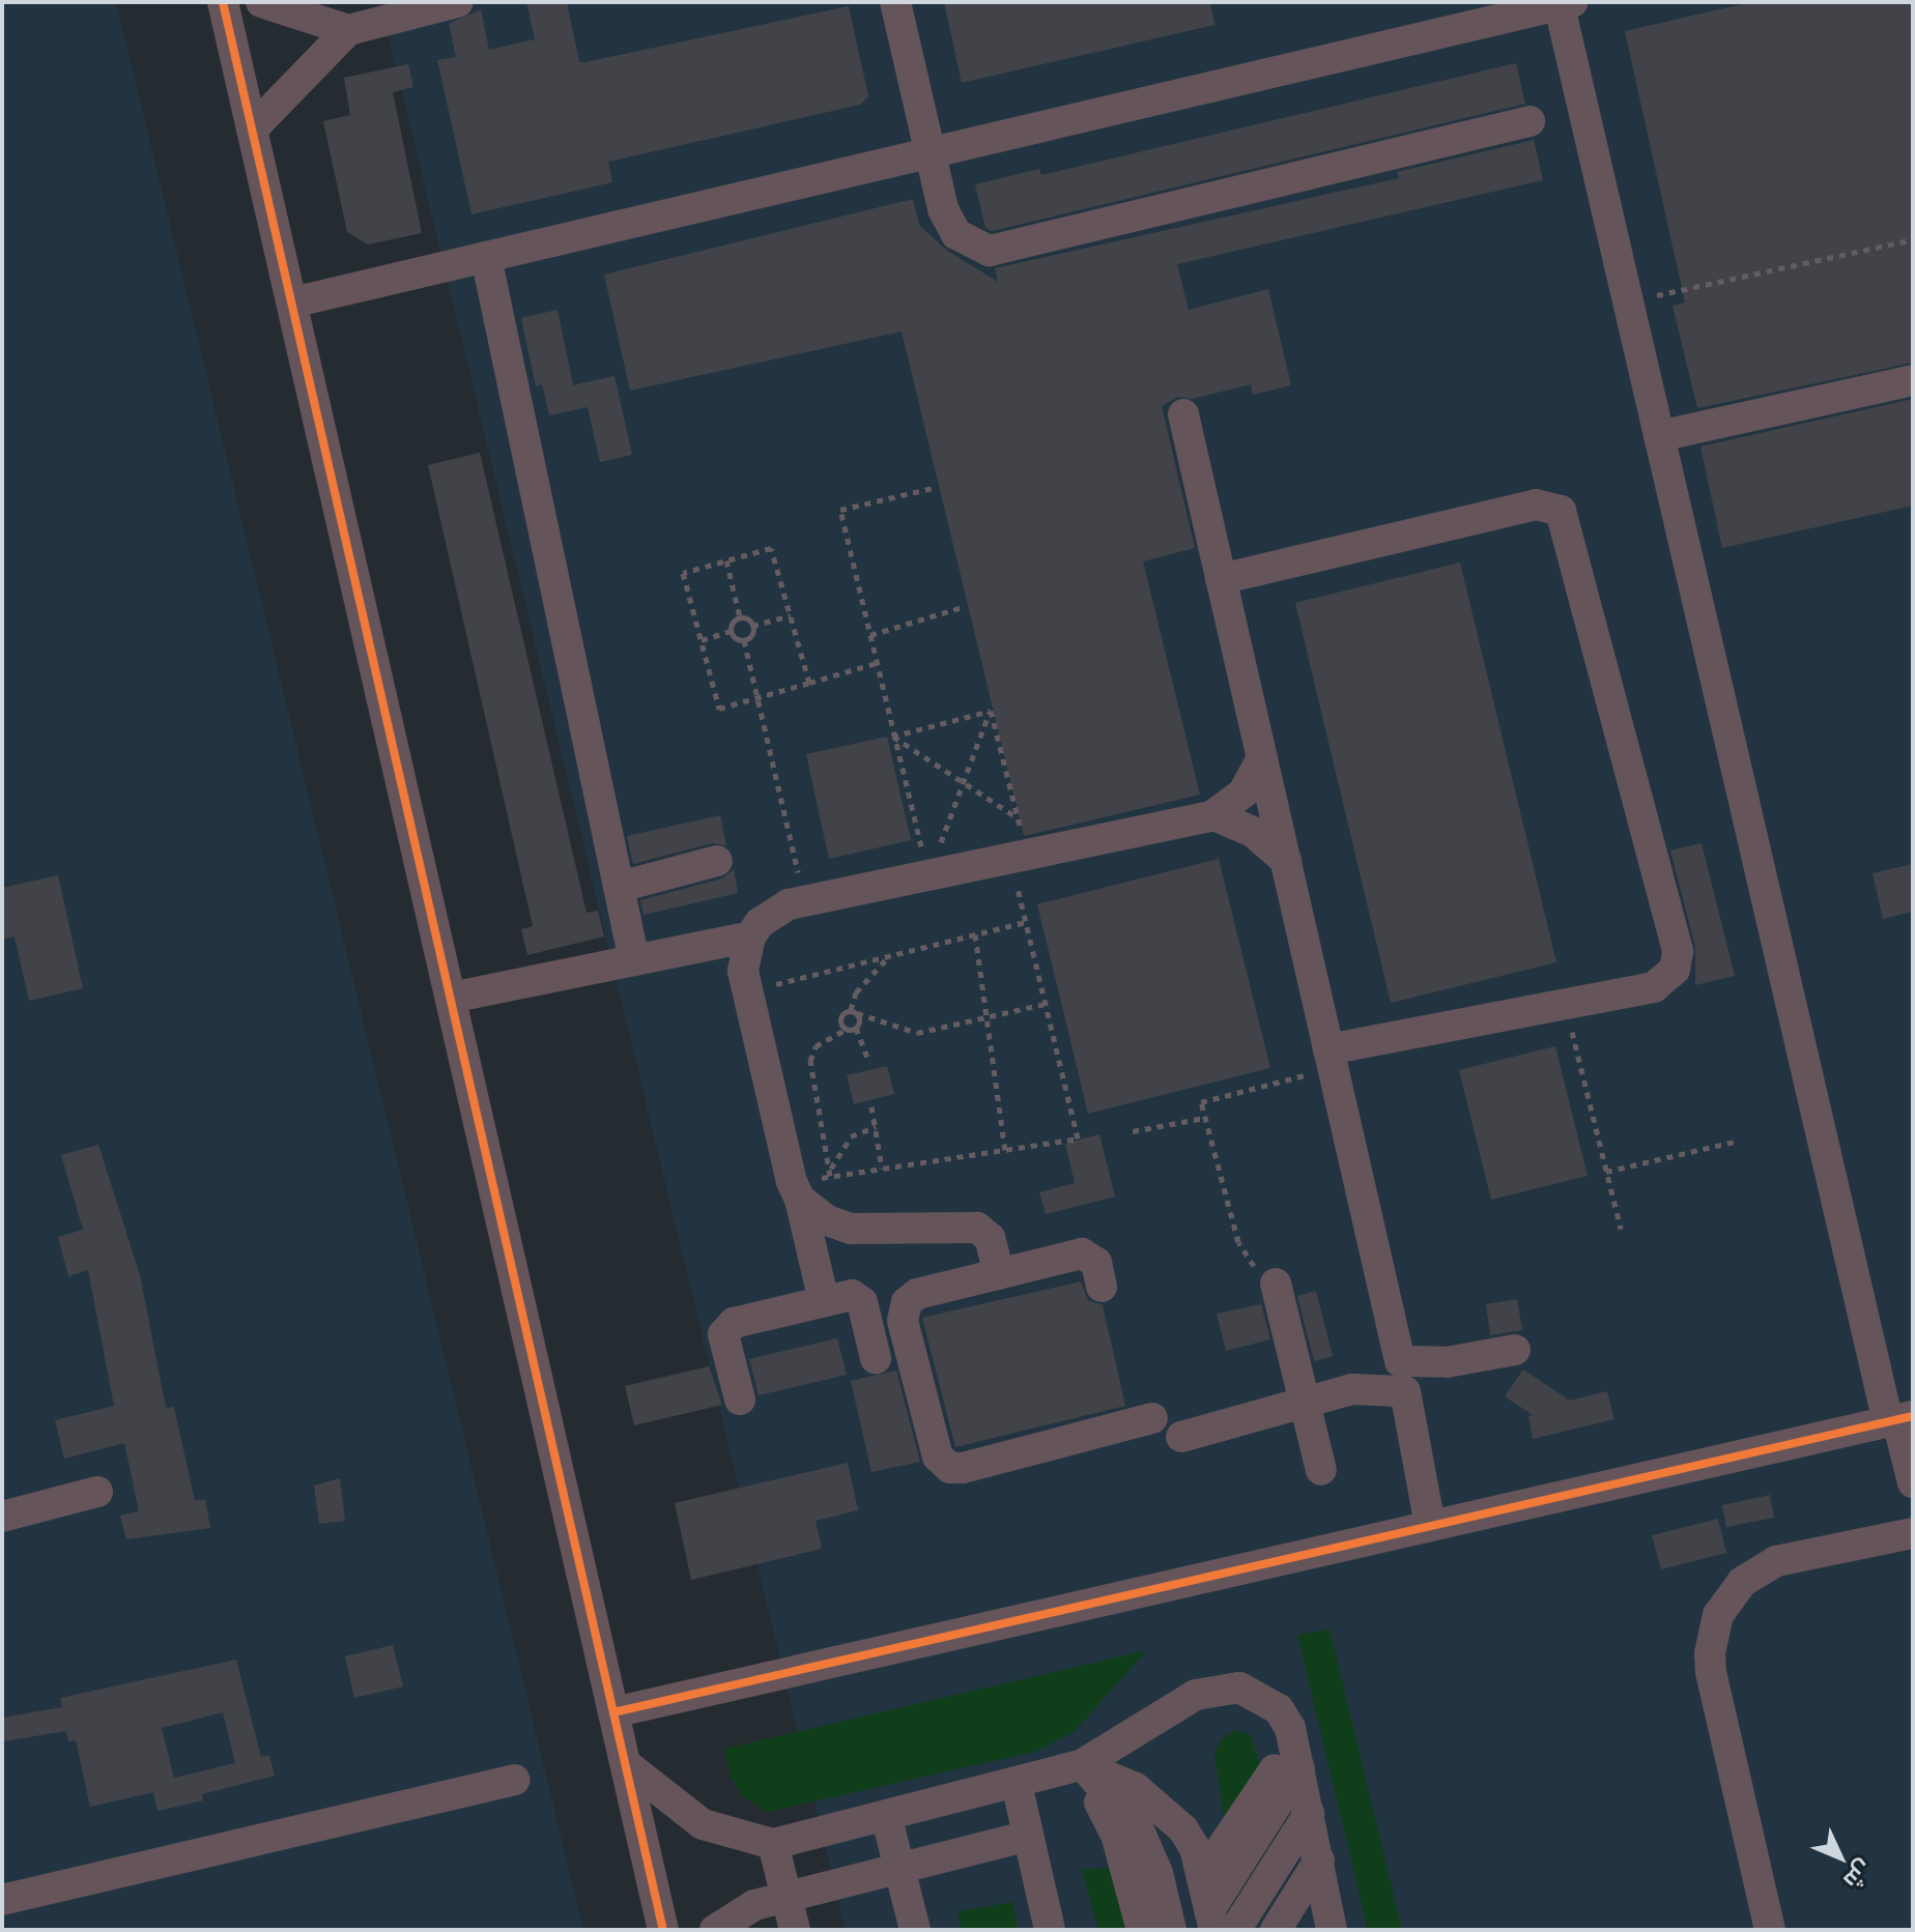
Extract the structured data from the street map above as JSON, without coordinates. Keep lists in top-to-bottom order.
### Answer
{
  "north": "bottom right"
}
